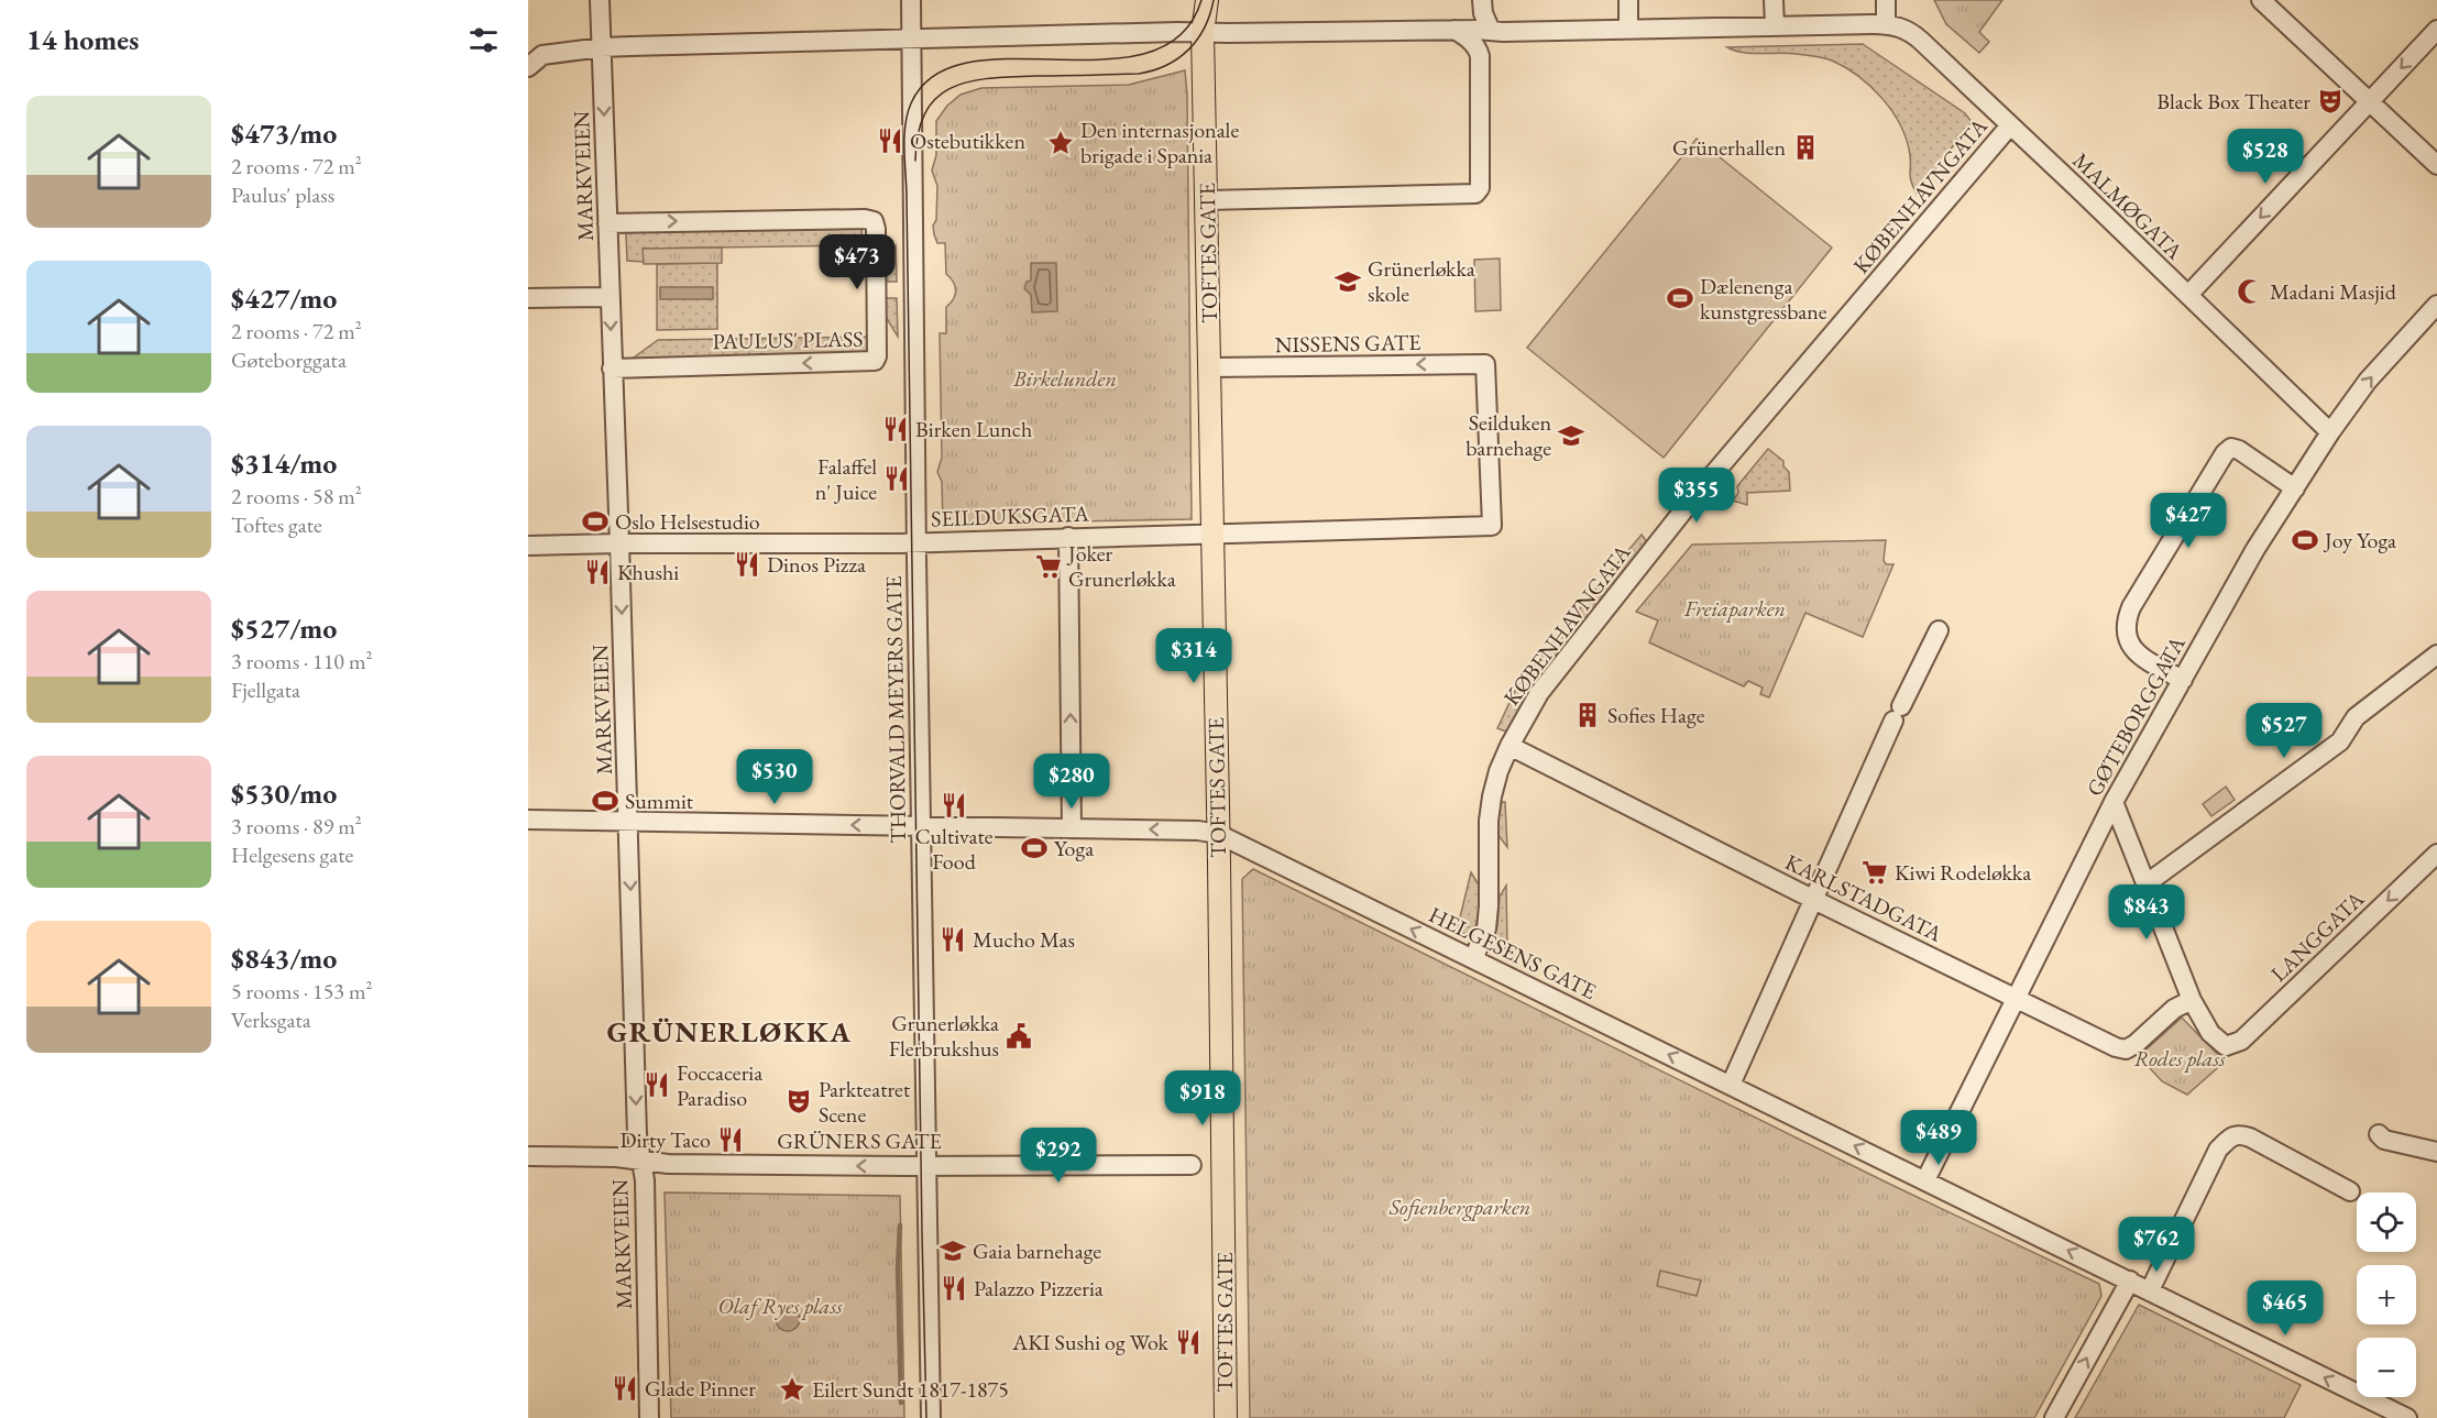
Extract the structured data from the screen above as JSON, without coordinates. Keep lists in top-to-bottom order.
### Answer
{
  "streets": {
    "main road": ["TOFTES GATE"],
    "street": [
      "MARKVEIEN",
      "KØBENHAVNGATA",
      "MALMØGATA",
      "PAULUS' PLASS",
      "NISSENS GATE",
      "SEILDUKSGATA",
      "THORVALD MEYERS GATE",
      "GØTEBORGGATA",
      "KARLSTADGATA",
      "LANGGATA",
      "HELGESENS GATE",
      "GRÜNERS GATE"
    ]
  },
  "crossings": [
    ["MARKVEIEN", "PAULUS' PLASS"],
    ["MARKVEIEN", "SEILDUKSGATA"],
    ["MARKVEIEN", "HELGESENS GATE"],
    ["MARKVEIEN", "GRÜNERS GATE"],
    ["KØBENHAVNGATA", "MALMØGATA"],
    ["KØBENHAVNGATA", "KARLSTADGATA"],
    ["KØBENHAVNGATA", "HELGESENS GATE"],
    ["MALMØGATA", "GØTEBORGGATA"],
    ["TOFTES GATE", "NISSENS GATE"],
    ["TOFTES GATE", "SEILDUKSGATA"],
    ["TOFTES GATE", "HELGESENS GATE"],
    ["NISSENS GATE", "SEILDUKSGATA"],
    ["SEILDUKSGATA", "THORVALD MEYERS GATE"],
    ["THORVALD MEYERS GATE", "HELGESENS GATE"],
    ["THORVALD MEYERS GATE", "GRÜNERS GATE"],
    ["GØTEBORGGATA", "KARLSTADGATA"],
    ["GØTEBORGGATA", "HELGESENS GATE"],
    ["KARLSTADGATA", "LANGGATA"]
  ],
  "one_way": ["MARKVEIEN", "HELGESENS GATE", "GRÜNERS GATE"],
  "districts": ["GRÜNERLØKKA"],
  "parks": [
    "Birkelunden",
    "Freiaparken",
    "Rodes plass",
    "Sofienbergparken",
    "Olaf Ryes plass"
  ],
  "places": {
    "theatre": ["Black Box Theater", "Parkteatret Scene"],
    "restaurant": [
      "Ostebutikken",
      "Birken Lunch",
      "Falaffel n' Juice",
      "Dinos Pizza",
      "Khushi",
      "Cultivate Food",
      "Mucho Mas",
      "Foccaceria Paradiso",
      "Dirty Taco",
      "Palazzo Pizzeria",
      "AKI Sushi og Wok",
      "Glade Pinner"
    ],
    "place": ["Den internasjonale brigade i Spania", "Eilert Sundt 1817-1875"],
    "building": ["Grünerhallen", "Sofies Hage"],
    "school or university": ["Grünerløkka skole", "Seilduken barnehage", "Gaia barnehage"],
    "mosque": ["Madani Masjid"],
    "sports": [
      "Dælenenga kunstgressbane",
      "Oslo Helsestudio",
      "Joy Yoga",
      "Summit",
      "Yoga"
    ],
    "supermarket": ["Joker Grunerløkka", "Kiwi Rodeløkka"],
    "public building": ["Grunerløkka Flerbrukshus"]
  },
  "page": {
    "heading": "14 homes",
    "list": [
      {
        "name": "$473/mo",
        "note": "2 rooms · 72 m² · Paulus' plass"
      },
      {
        "name": "$427/mo",
        "note": "2 rooms · 72 m² · Gøteborggata"
      },
      {
        "name": "$314/mo",
        "note": "2 rooms · 58 m² · Toftes gate"
      },
      {
        "name": "$527/mo",
        "note": "3 rooms · 110 m² · Fjellgata"
      },
      {
        "name": "$530/mo",
        "note": "3 rooms · 89 m² · Helgesens gate"
      },
      {
        "name": "$843/mo",
        "note": "5 rooms · 153 m² · Verksgata"
      }
    ],
    "price": [
      "$528",
      "$473",
      "$355",
      "$427",
      "$314",
      "$527",
      "$530",
      "$280",
      "$843",
      "$918",
      "$489",
      "$292",
      "$762",
      "$465"
    ],
    "map_buttons": ["+", "−"]
  }
}
